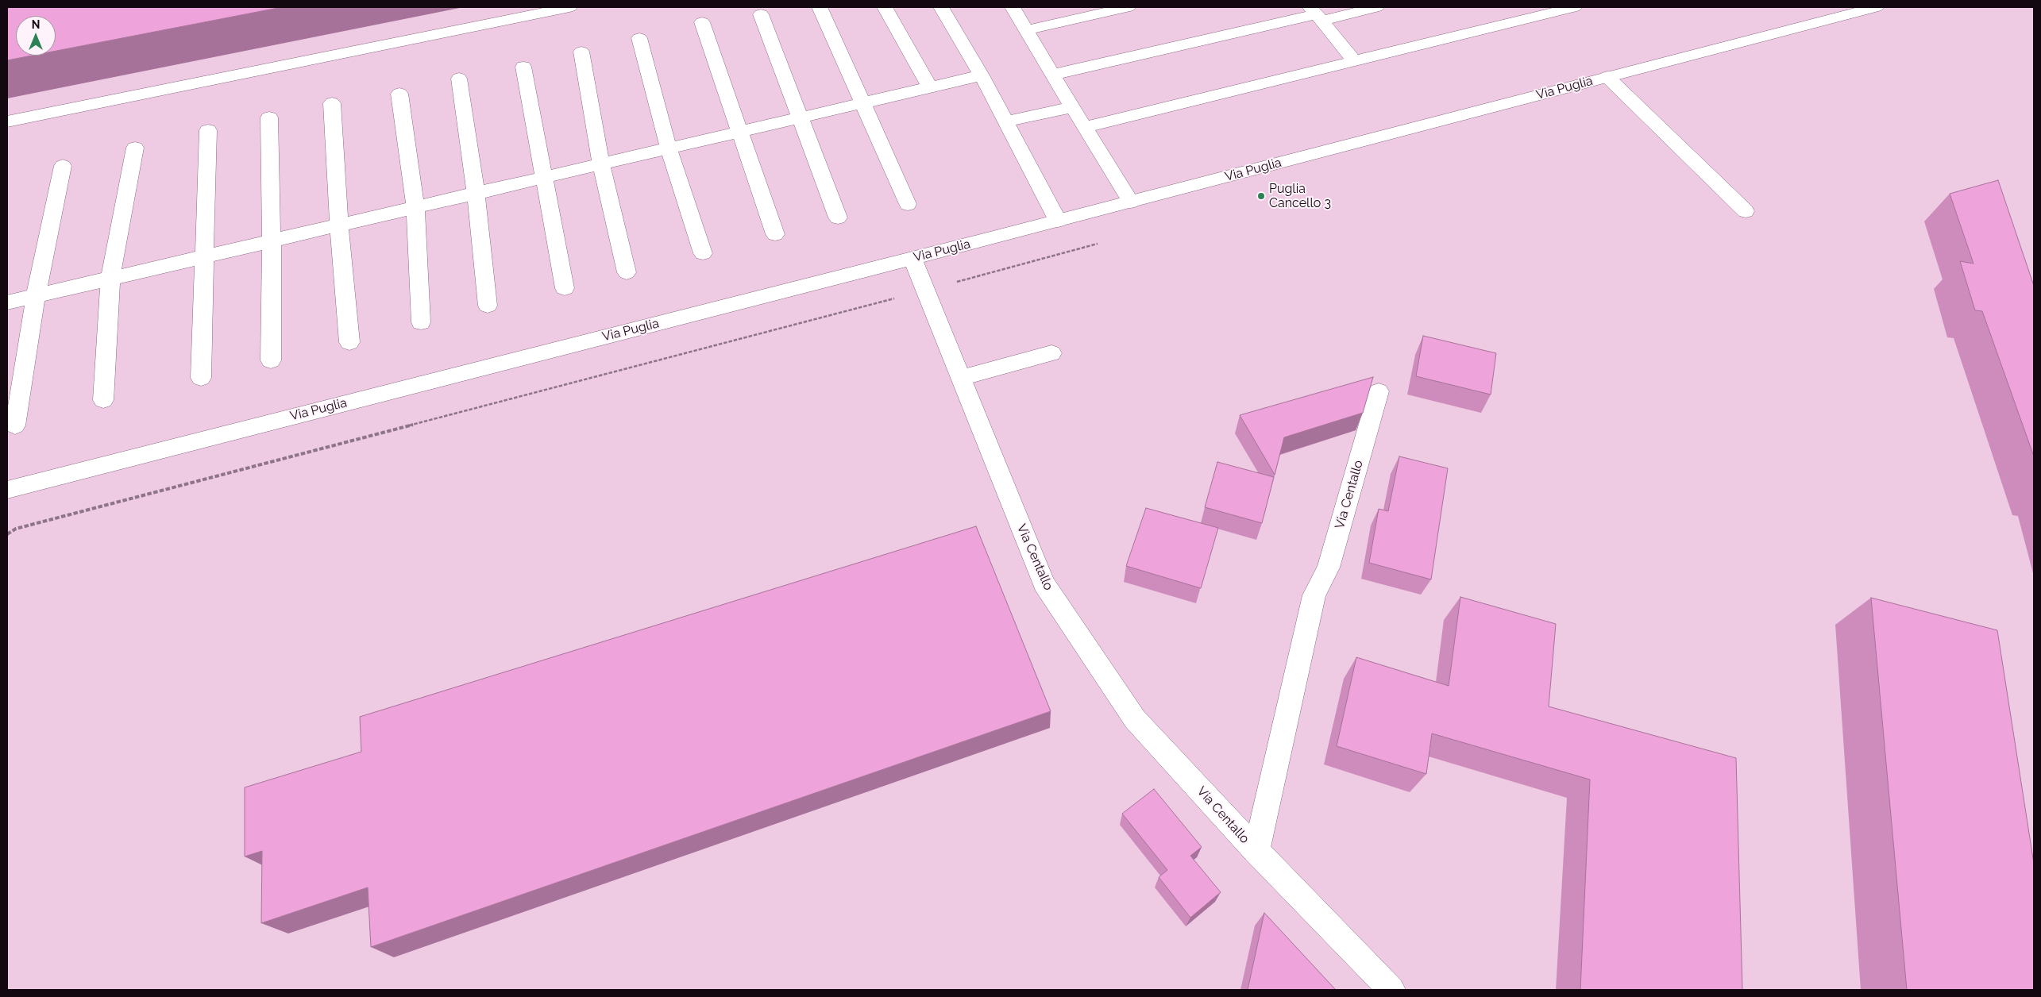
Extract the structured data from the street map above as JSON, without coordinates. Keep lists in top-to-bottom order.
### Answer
{
  "streets": {
    "street": ["Via Puglia", "Via Centallo"]
  },
  "crossings": [
    ["Via Puglia", "Via Centallo"]
  ],
  "places": ["Puglia Cancello 3"],
  "north": "top"
}
